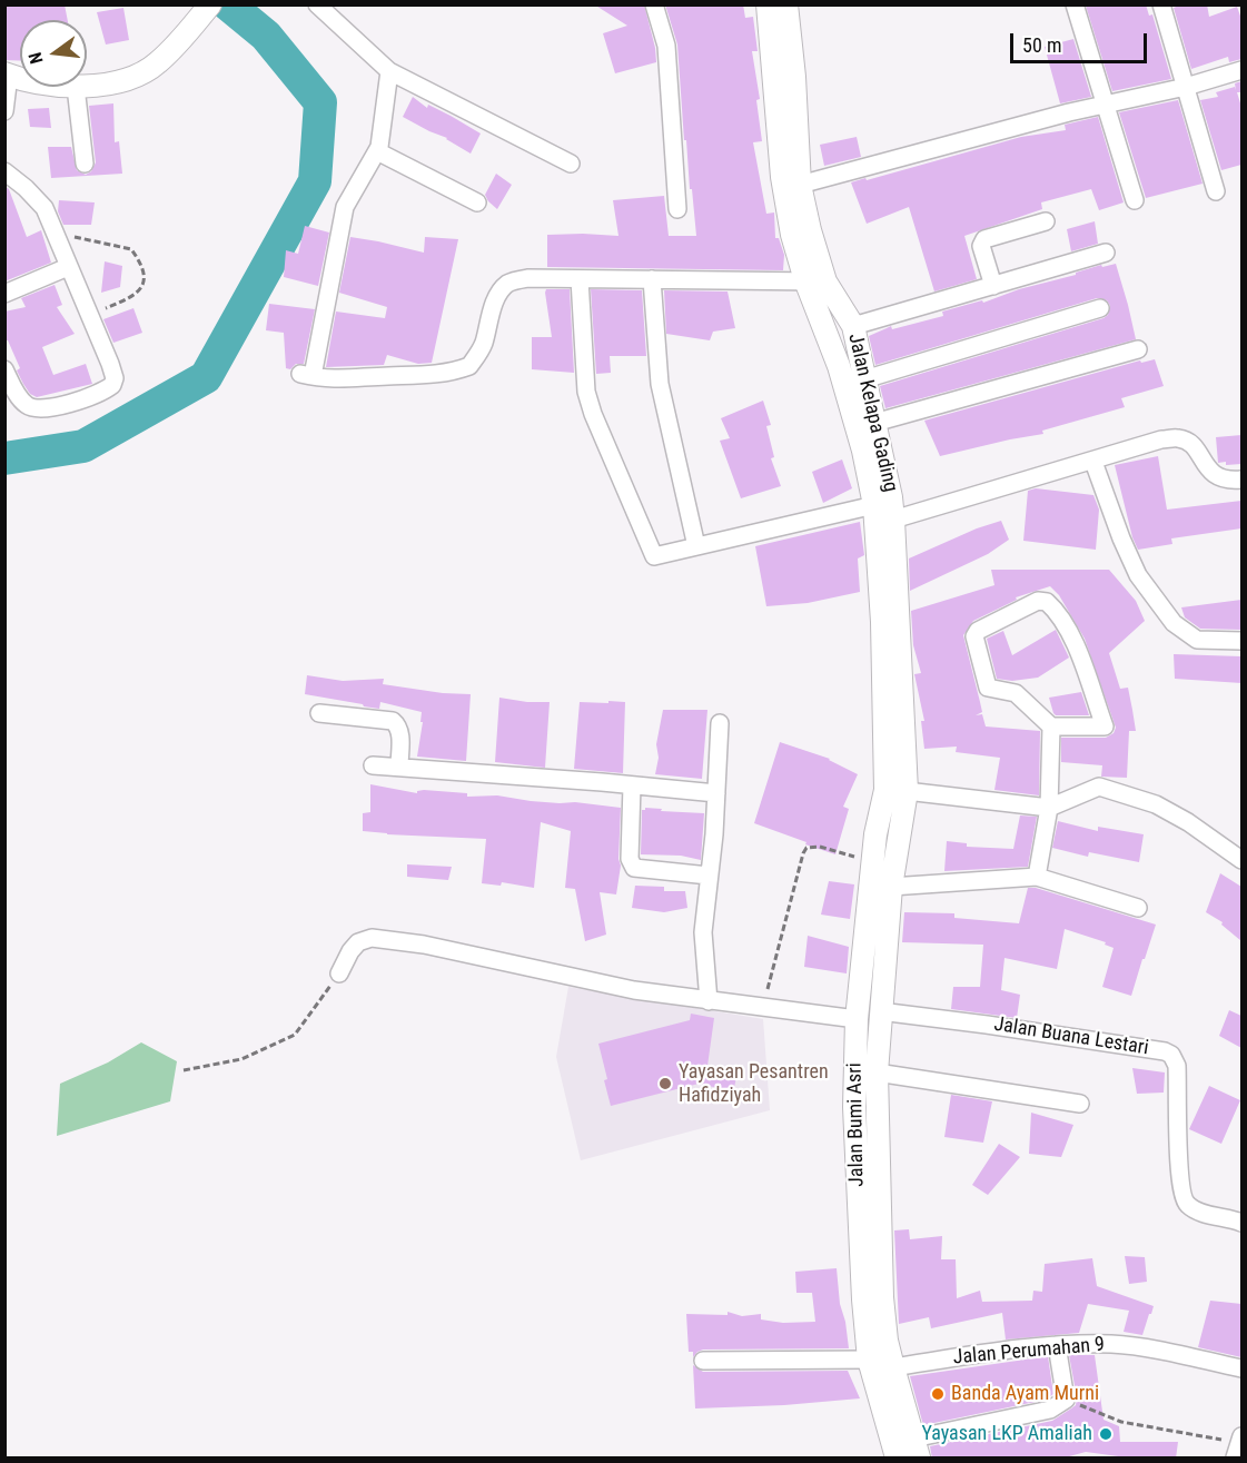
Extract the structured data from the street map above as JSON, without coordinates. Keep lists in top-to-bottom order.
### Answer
{
  "streets": {
    "street": [
      "Jalan Kelapa Gading",
      "Jalan Buana Lestari",
      "Jalan Bumi Asri",
      "Jalan Perumahan 9"
    ]
  },
  "crossings": [
    ["Jalan Kelapa Gading", "Jalan Bumi Asri"],
    ["Jalan Buana Lestari", "Jalan Bumi Asri"],
    ["Jalan Bumi Asri", "Jalan Perumahan 9"]
  ],
  "places": ["Yayasan Pesantren Hafidziyah", "Banda Ayam Murni", "Yayasan LKP Amaliah"],
  "scale_bar": "50 m",
  "north": "left"
}
